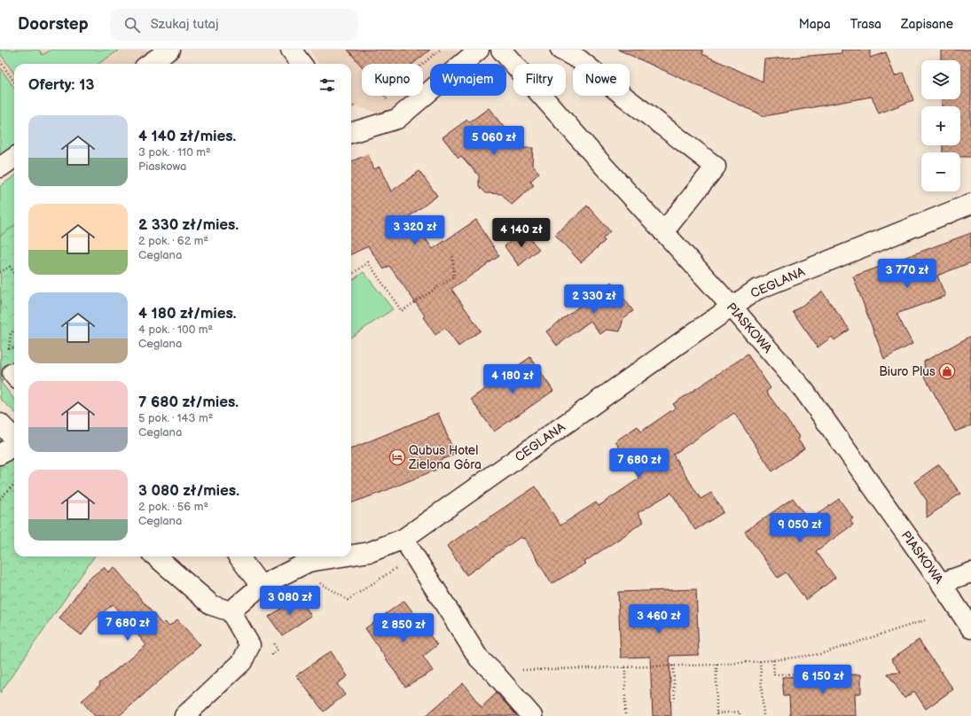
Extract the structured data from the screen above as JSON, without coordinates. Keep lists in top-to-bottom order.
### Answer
{
  "streets": {
    "street": ["CEGLANA", "PIASKOWA"]
  },
  "crossings": [
    ["CEGLANA", "PIASKOWA"]
  ],
  "places": {
    "shop": ["Biuro Plus"],
    "hotel": ["Qubus Hotel Zielona Góra"]
  },
  "page": {
    "header": "Doorstep",
    "search": "Szukaj tutaj",
    "nav": ["Mapa", "Trasa", "Zapisane"],
    "map_buttons": ["+", "−"],
    "chip": [
      "Kupno",
      "Wynajem",
      "Filtry",
      "Nowe"
    ],
    "heading": "Oferty: 13",
    "list": [
      {
        "name": "4 140 zł/mies.",
        "note": "3 pok. · 110 m² · Piaskowa"
      },
      {
        "name": "2 330 zł/mies.",
        "note": "2 pok. · 62 m² · Ceglana"
      },
      {
        "name": "4 180 zł/mies.",
        "note": "4 pok. · 100 m² · Ceglana"
      },
      {
        "name": "7 680 zł/mies.",
        "note": "5 pok. · 143 m² · Ceglana"
      },
      {
        "name": "3 080 zł/mies.",
        "note": "2 pok. · 56 m² · Ceglana"
      }
    ],
    "price": [
      "5 060 zł",
      "3 320 zł",
      "4 140 zł",
      "3 770 zł",
      "2 330 zł",
      "4 180 zł",
      "7 680 zł",
      "9 050 zł",
      "3 080 zł",
      "3 460 zł",
      "7 680 zł",
      "2 850 zł",
      "6 150 zł"
    ]
  }
}
